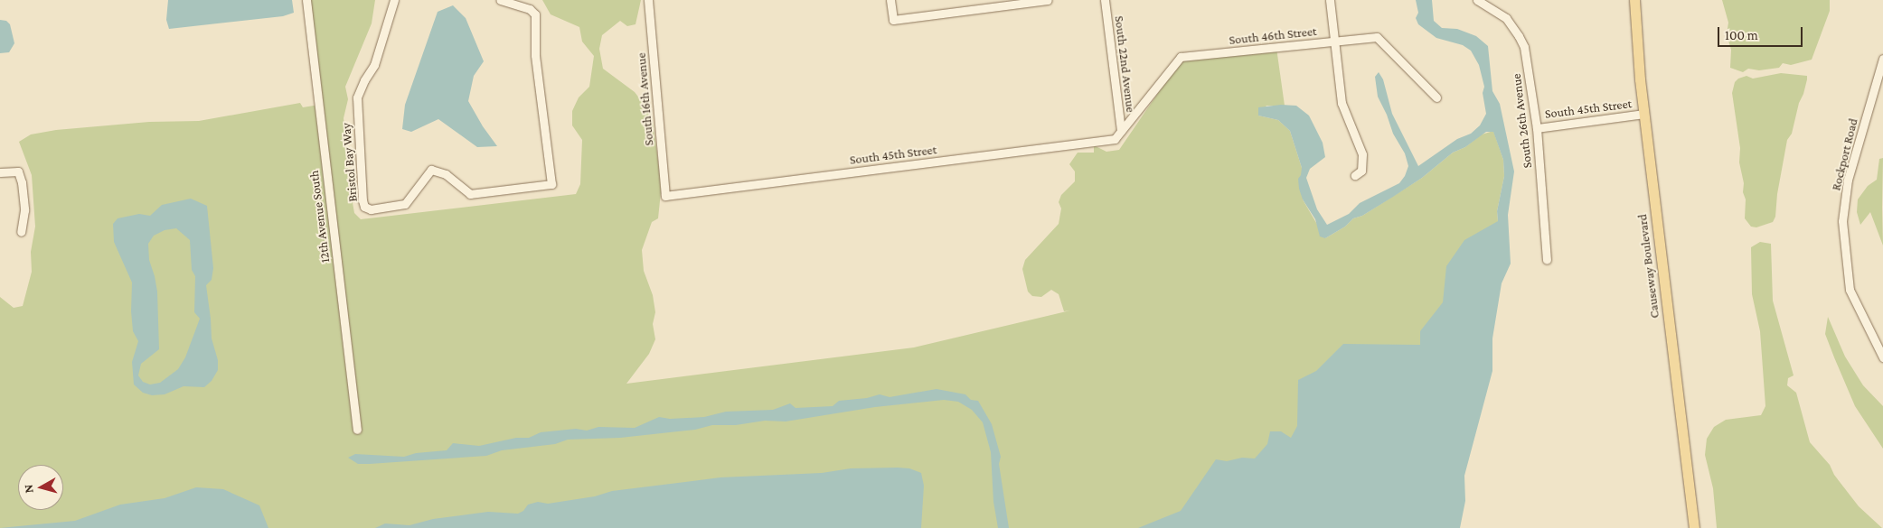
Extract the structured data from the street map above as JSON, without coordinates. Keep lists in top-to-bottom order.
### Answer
{
  "streets": {
    "main road": ["Causeway Boulevard"],
    "street": [
      "South 46th Street",
      "South 22nd Avenue",
      "South 16th Avenue",
      "South 45th Street",
      "South 26th Avenue",
      "Rockport Road",
      "Bristol Bay Way",
      "12th Avenue South"
    ]
  },
  "crossings": [
    ["South 46th Street", "South 22nd Avenue"],
    ["South 46th Street", "South 45th Street"],
    ["South 22nd Avenue", "South 45th Street"],
    ["South 16th Avenue", "South 45th Street"],
    ["South 45th Street", "South 26th Avenue"],
    ["South 45th Street", "Causeway Boulevard"]
  ],
  "scale_bar": "100 m",
  "north": "left"
}
